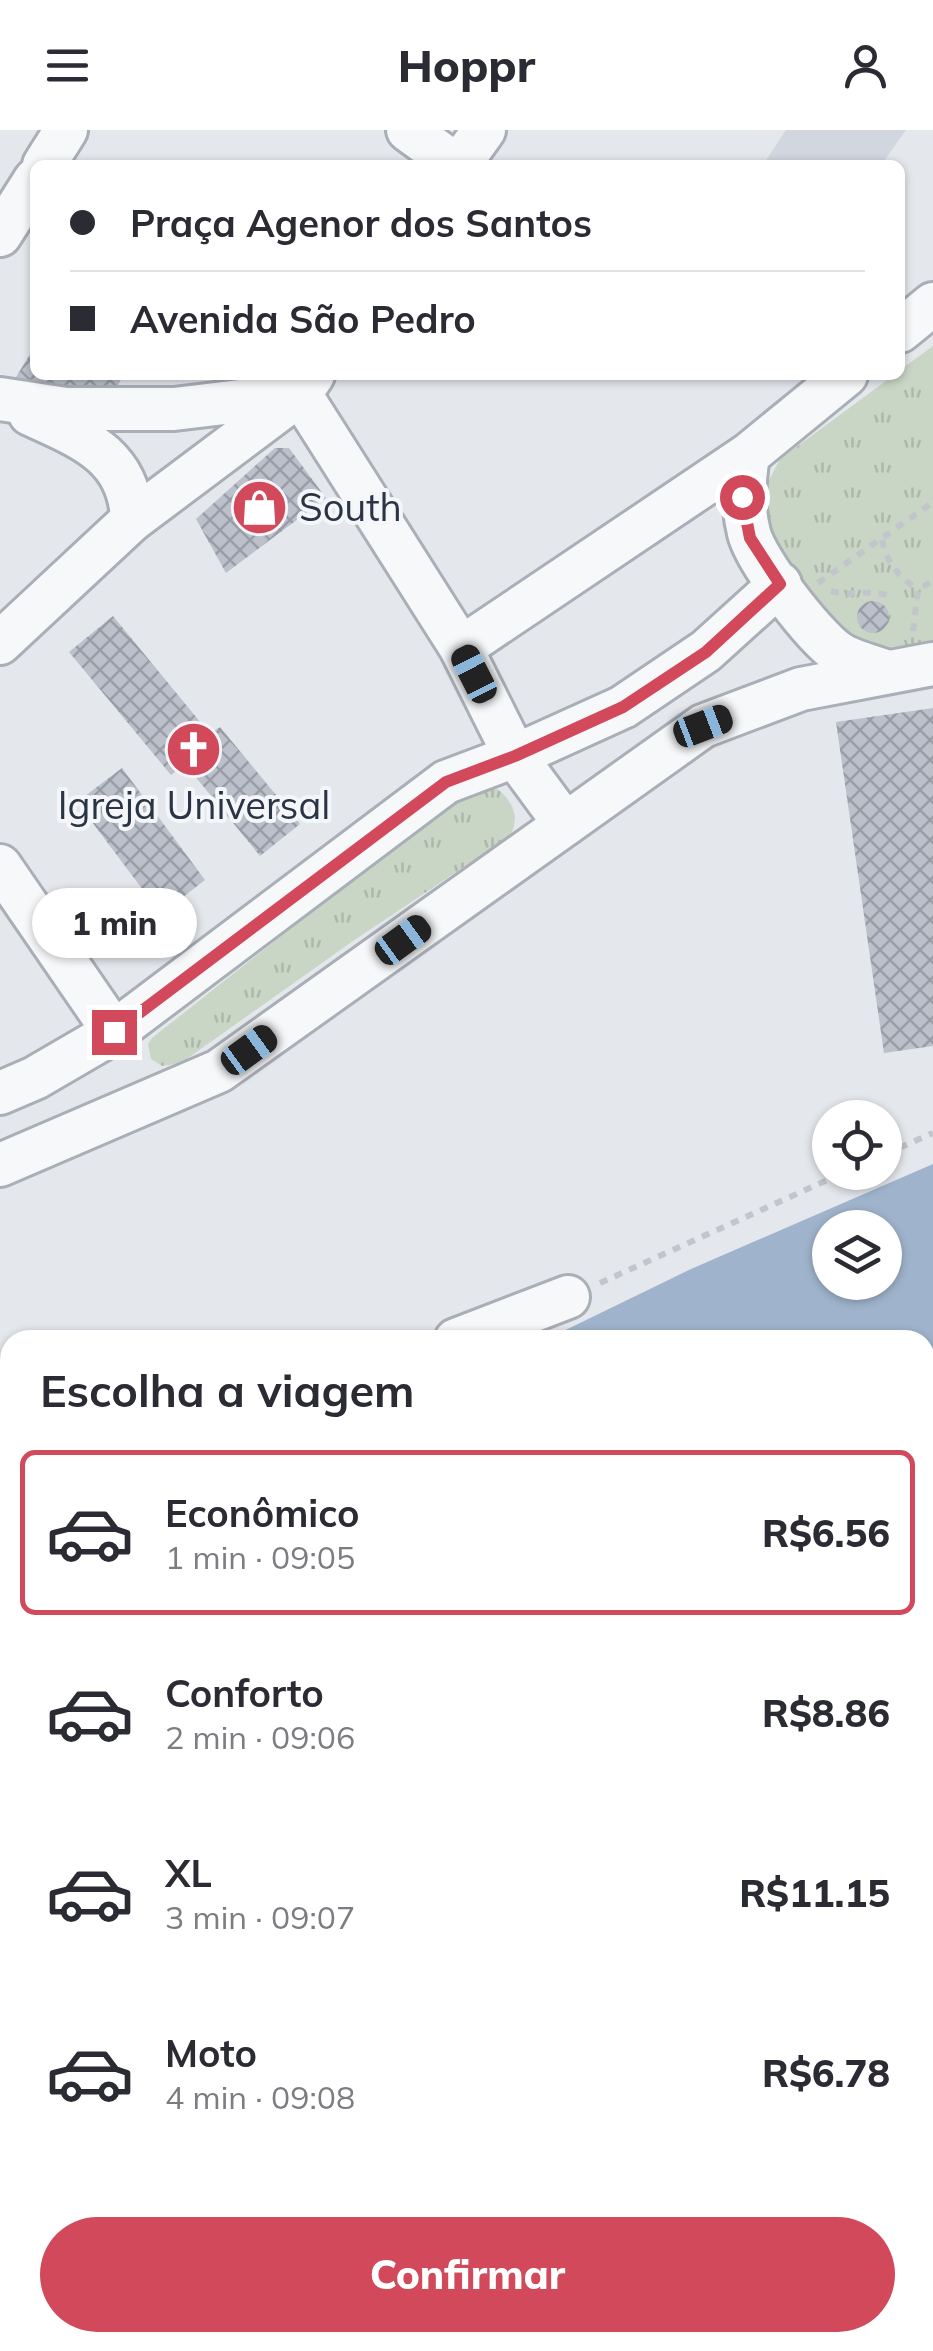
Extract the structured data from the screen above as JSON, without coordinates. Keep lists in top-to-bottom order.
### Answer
{
  "places": {
    "shop": ["South"],
    "church": ["Igreja Universal"]
  },
  "page": {
    "header": "Hoppr",
    "banner": ["Praça Agenor dos Santos", "Avenida São Pedro"],
    "bubble": "1 min",
    "heading": "Escolha a viagem",
    "list": [
      {
        "name": "Econômico",
        "note": "1 min · 09:05",
        "value": "R$6.56"
      },
      {
        "name": "Conforto",
        "note": "2 min · 09:06",
        "value": "R$8.86"
      },
      {
        "name": "XL",
        "note": "3 min · 09:07",
        "value": "R$11.15"
      },
      {
        "name": "Moto",
        "note": "4 min · 09:08",
        "value": "R$6.78"
      }
    ],
    "buttons": "Confirmar"
  }
}
